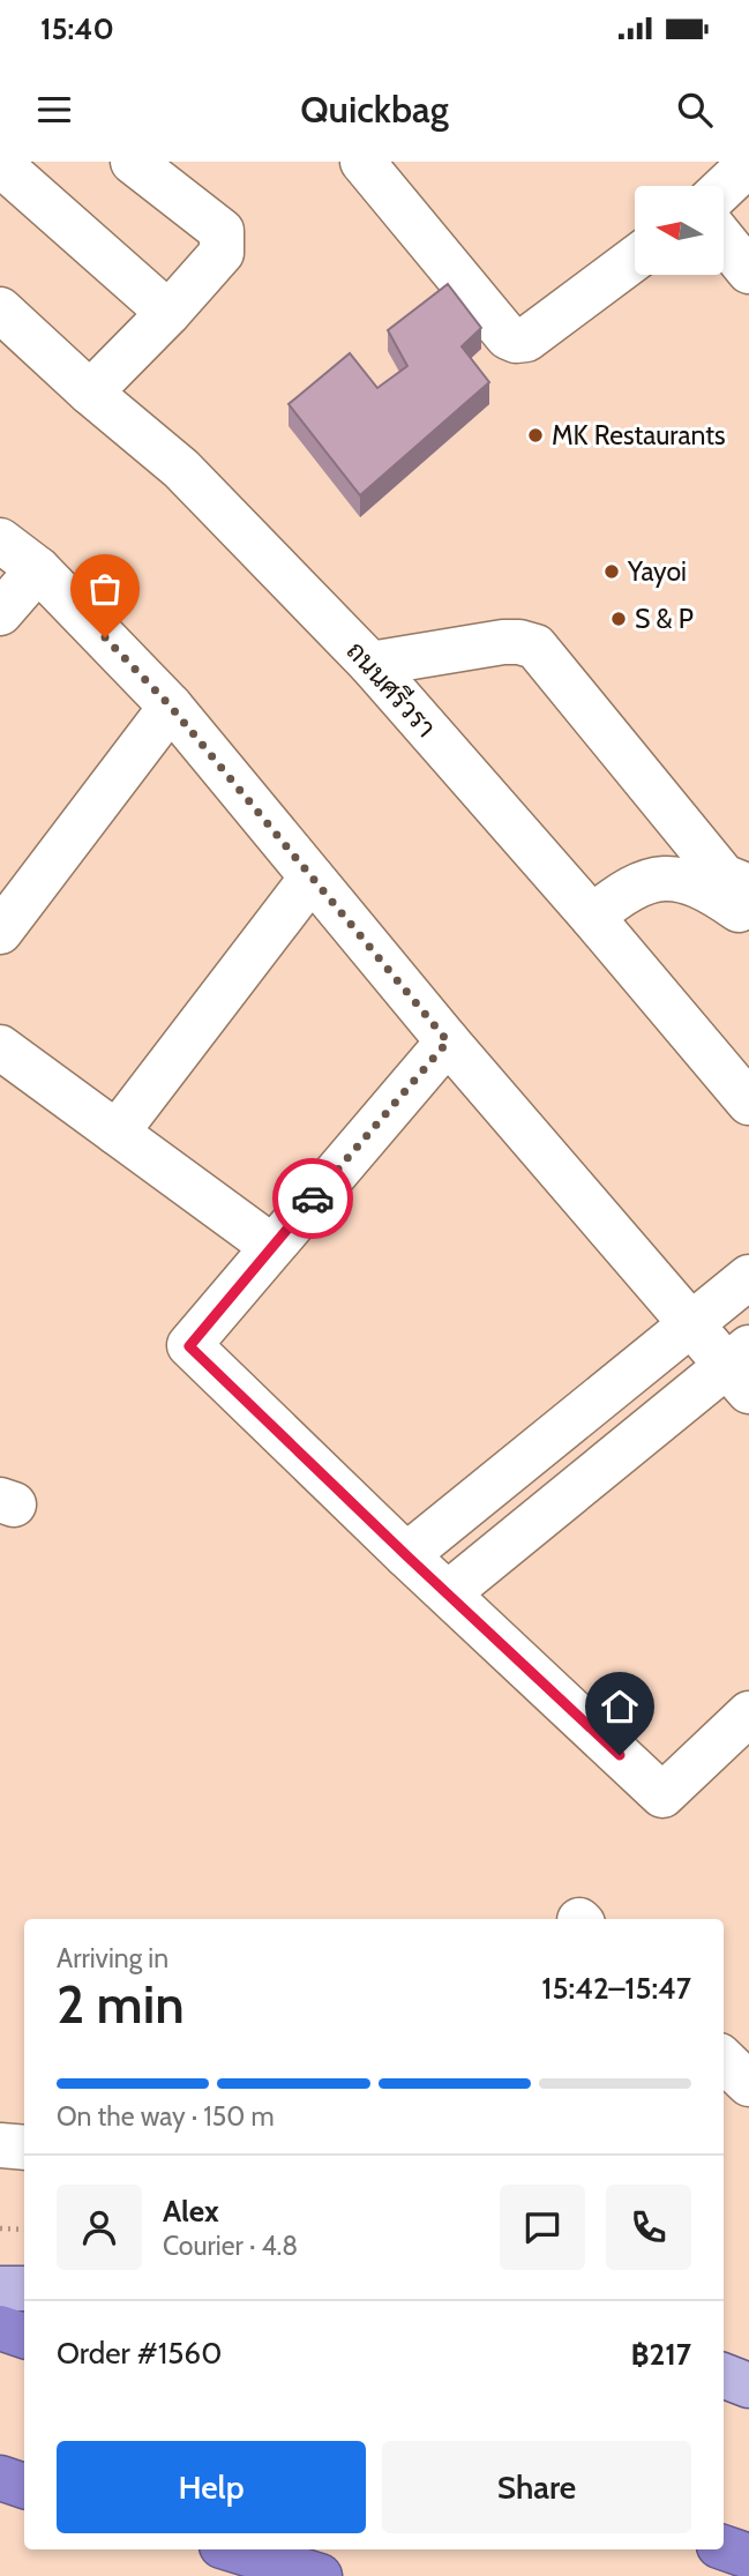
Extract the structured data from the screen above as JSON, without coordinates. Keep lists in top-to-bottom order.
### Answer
{
  "streets": {
    "street": ["ถนนศรีวรา"]
  },
  "places": ["MK Restaurants", "Yayoi", "S & P"],
  "north": "left",
  "page": {
    "status": "15:40",
    "header": "Quickbag",
    "heading": ["2 min", "Arriving in", "15:42–15:47"],
    "panel": [
      "Alex",
      "Courier · 4.8",
      "Order #1560",
      "฿217"
    ],
    "bar": "On the way · 150 m",
    "buttons": ["Help", "Share"]
  }
}
